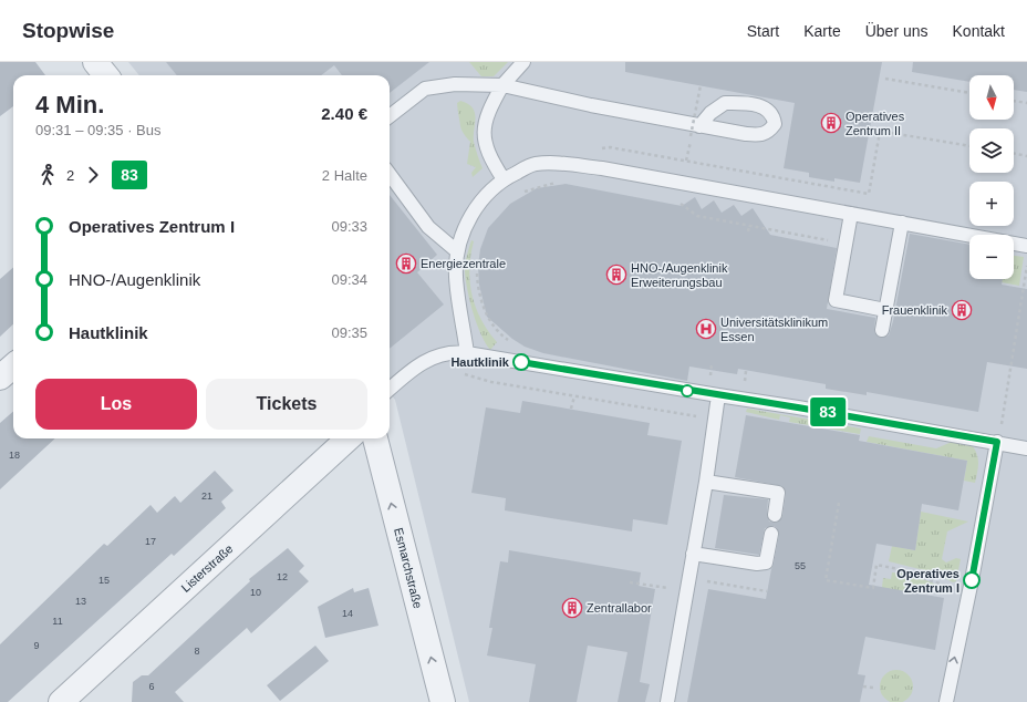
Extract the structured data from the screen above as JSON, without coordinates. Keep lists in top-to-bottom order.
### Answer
{
  "streets": {
    "street": ["Listerstraße", "Esmarchstraße"]
  },
  "one_way": ["Esmarchstraße"],
  "places": {
    "building": [
      "Operatives Zentrum II",
      "Energiezentrale",
      "HNO-/Augenklinik Erweiterungsbau",
      "Frauenklinik",
      "Zentrallabor"
    ],
    "hospital": ["Universitätsklinikum Essen"],
    "other": ["Hautklinik", "Operatives Zentrum I"]
  },
  "lines": ["bus line 83"],
  "house_numbers": [
    "18",
    "21",
    "17",
    "55",
    "12",
    "15",
    "10",
    "13",
    "14",
    "11",
    "9",
    "8",
    "6"
  ],
  "north": "bottom",
  "page": {
    "header": "Stopwise",
    "nav": [
      "Start",
      "Karte",
      "Über uns",
      "Kontakt"
    ],
    "on_map": "83",
    "map_buttons": ["+", "−"],
    "heading": ["4 Min.", "09:31 – 09:35 · Bus", "2.40 €"],
    "legs": ["2", "83", "2 Halte"],
    "list": [
      {
        "name": "Operatives Zentrum I",
        "value": "09:33"
      },
      {
        "name": "HNO-/Augenklinik",
        "value": "09:34"
      },
      {
        "name": "Hautklinik",
        "value": "09:35"
      }
    ],
    "buttons": ["Los", "Tickets"]
  }
}
